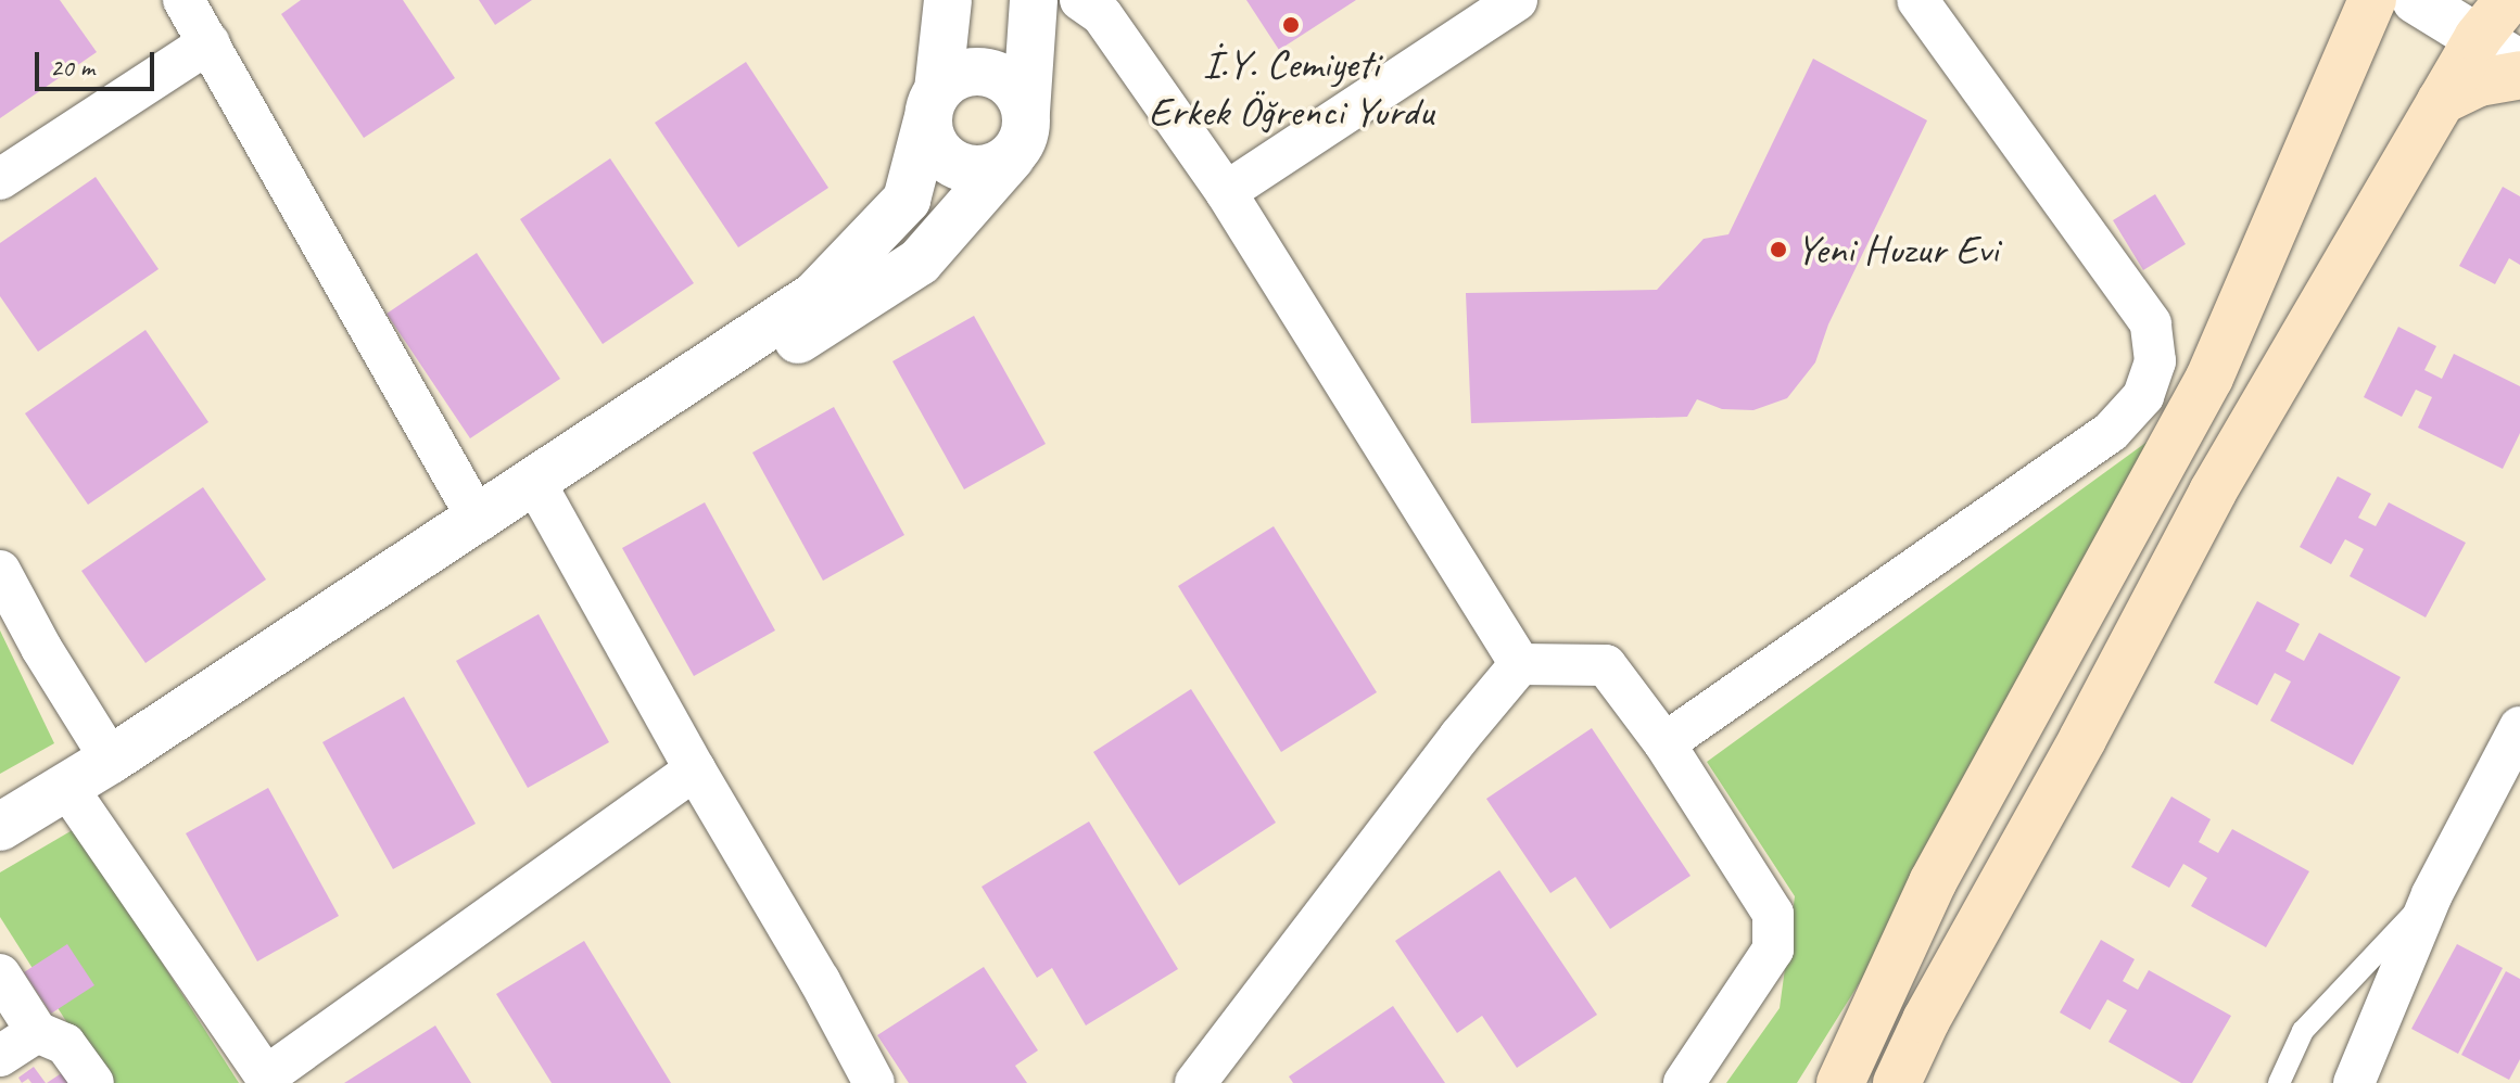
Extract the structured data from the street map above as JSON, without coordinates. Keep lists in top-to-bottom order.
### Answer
{
  "places": ["İ.Y. Cemiyeti Erkek Öğrenci Yurdu", "Yeni Huzur Evi"],
  "scale_bar": "20 m"
}
